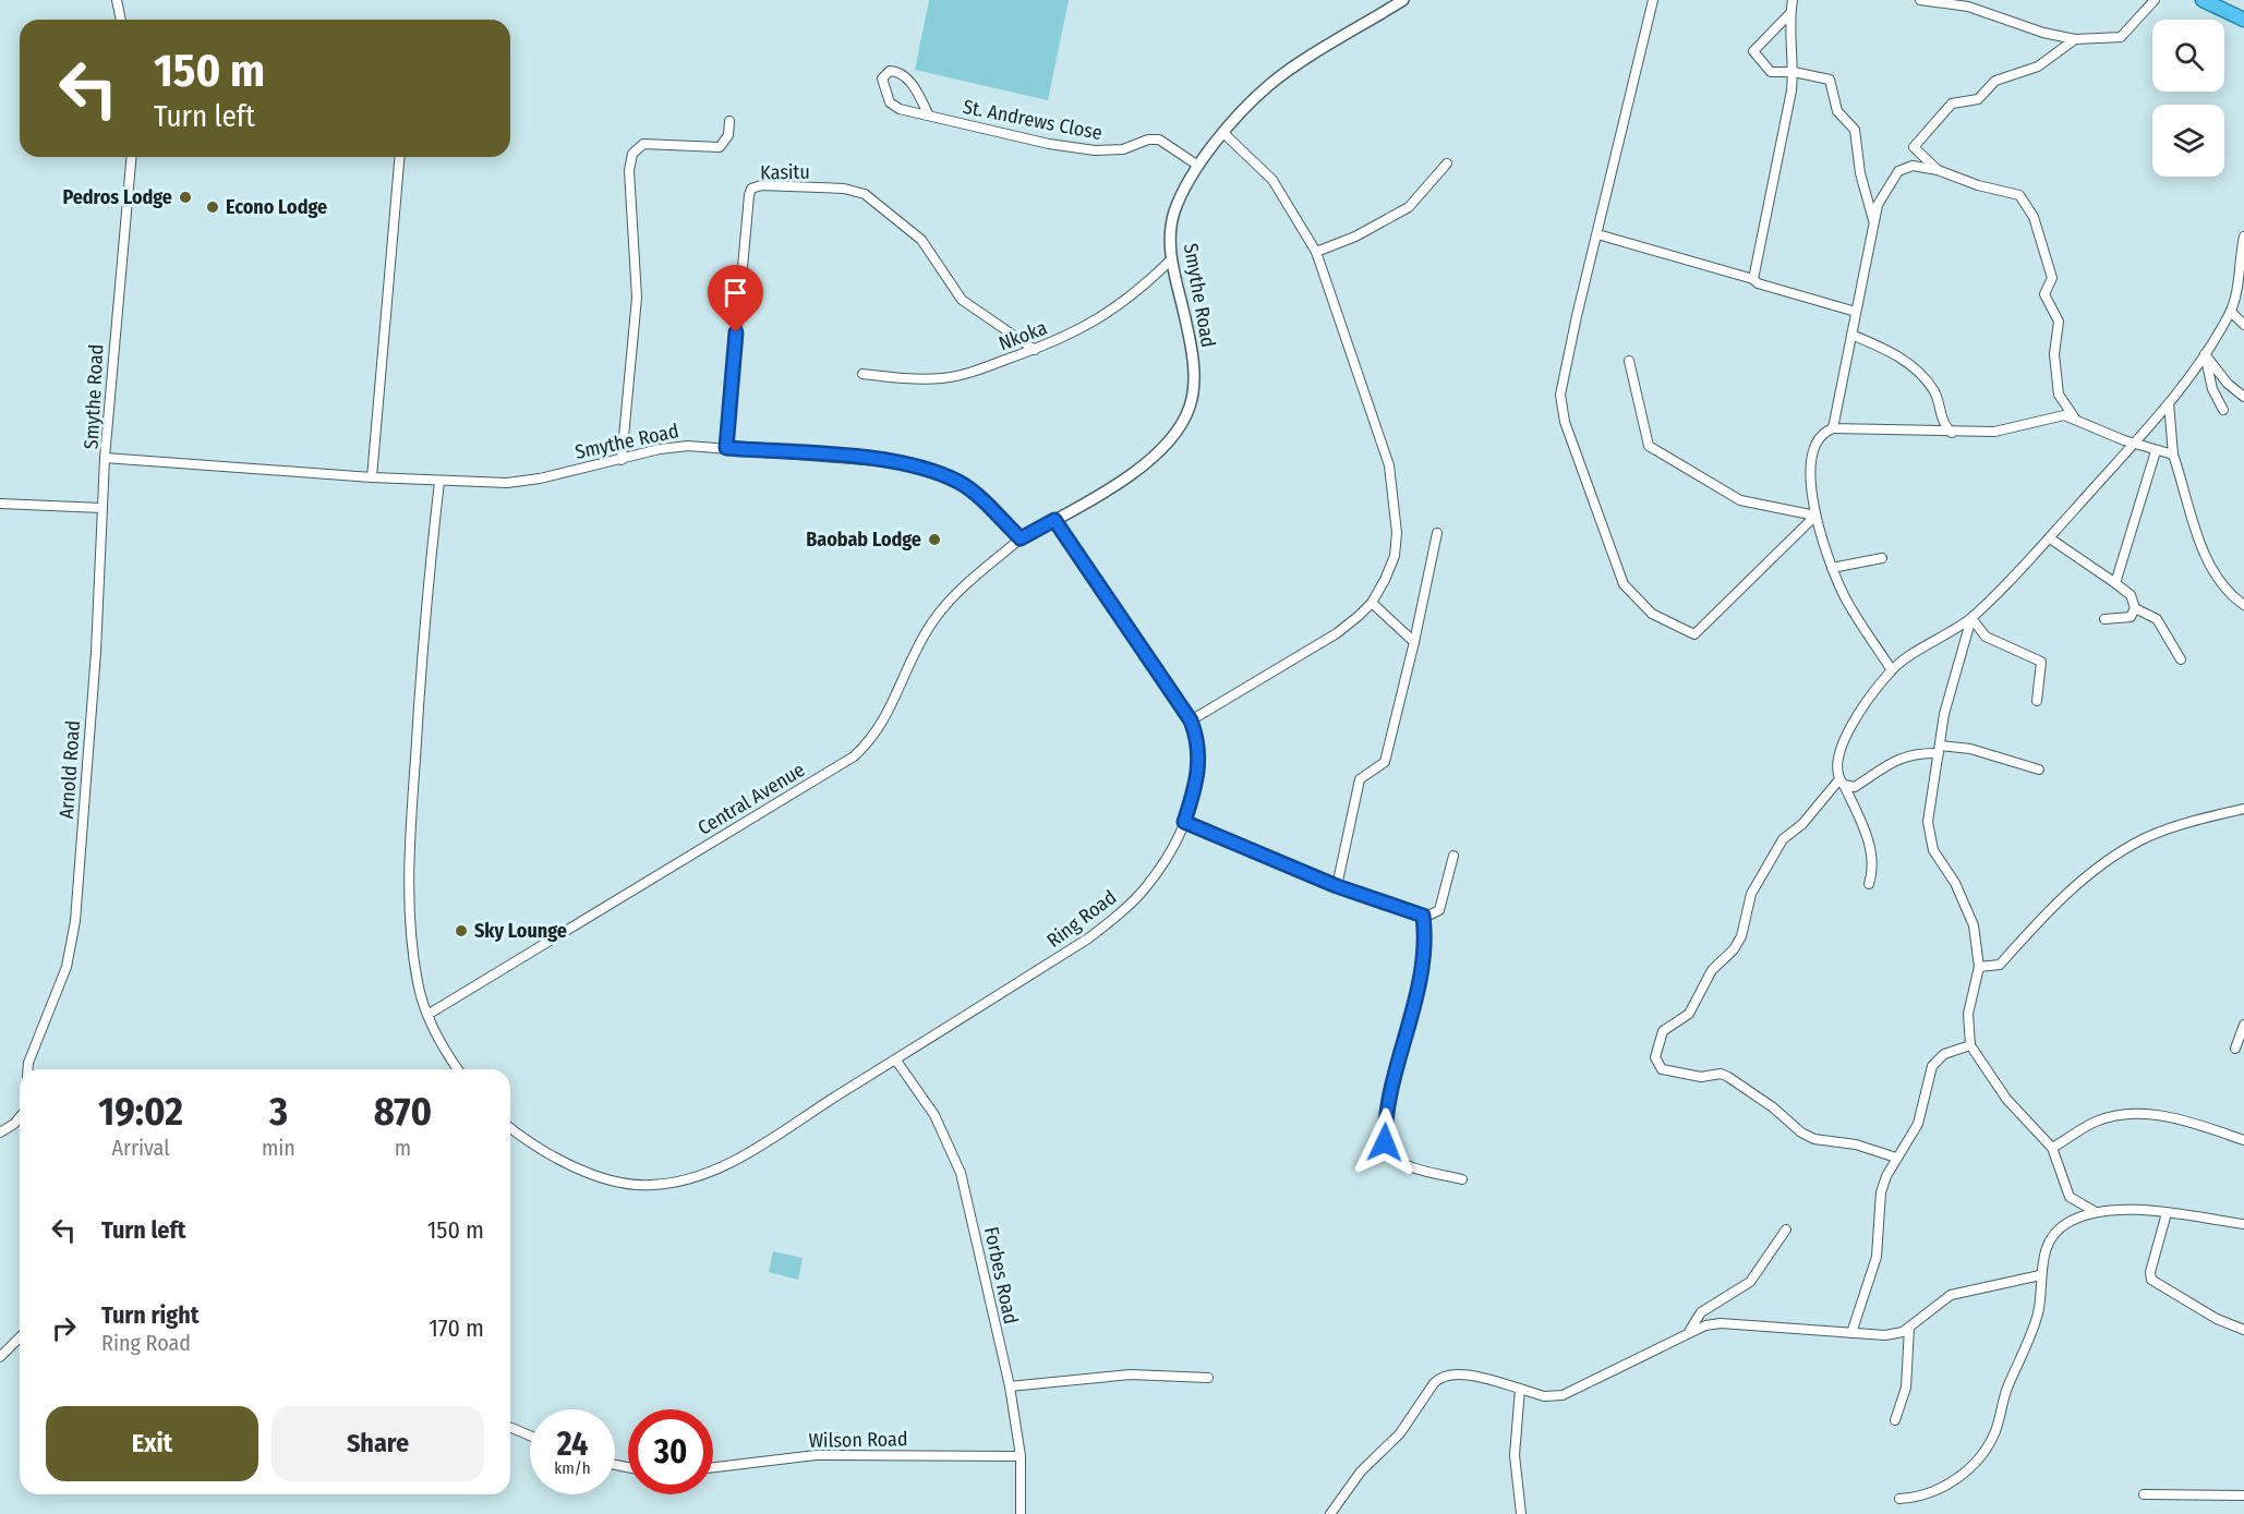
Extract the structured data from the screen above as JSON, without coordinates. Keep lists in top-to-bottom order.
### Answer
{
  "streets": {
    "street": [
      "St. Andrews Close",
      "Kasitu",
      "Smythe Road",
      "Nkoka",
      "Arnold Road",
      "Central Avenue",
      "Ring Road",
      "Forbes Road",
      "Wilson Road"
    ]
  },
  "crossings": [
    ["St. Andrews Close", "Smythe Road"],
    ["Kasitu", "Smythe Road"],
    ["Kasitu", "Nkoka"],
    ["Smythe Road", "Nkoka"],
    ["Smythe Road", "Arnold Road"],
    ["Smythe Road", "Central Avenue"],
    ["Smythe Road", "Ring Road"],
    ["Ring Road", "Forbes Road"],
    ["Forbes Road", "Wilson Road"]
  ],
  "places": [
    "Pedros Lodge",
    "Econo Lodge",
    "Baobab Lodge",
    "Sky Lounge"
  ],
  "page": {
    "turn": ["150 m", "Turn left"],
    "eta": [
      "19:02",
      "Arrival",
      "3",
      "min",
      "870",
      "m"
    ],
    "list": [
      {
        "name": "Turn left",
        "value": "150 m"
      },
      {
        "name": "Turn right",
        "note": "Ring Road",
        "value": "170 m"
      }
    ],
    "buttons": ["Exit", "Share"],
    "speed": "24 km/h",
    "limit": "30"
  }
}
